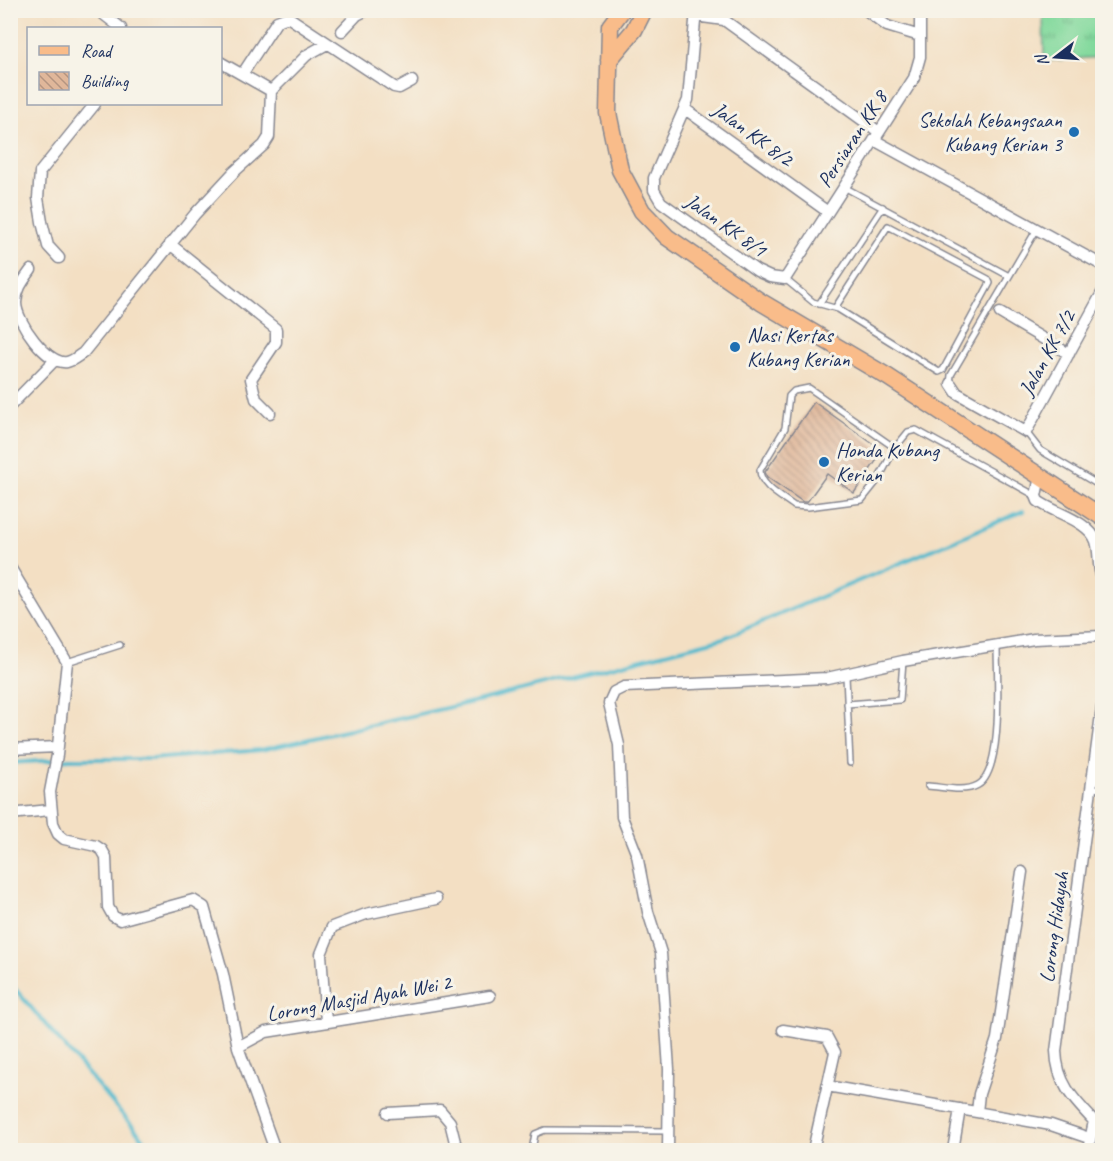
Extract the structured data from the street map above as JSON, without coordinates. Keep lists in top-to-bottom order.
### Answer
{
  "streets": {
    "street": [
      "Jalan KK 8/2",
      "Persiaran KK 8",
      "Jalan KK 8/1",
      "Jalan KK 7/2",
      "Lorong Hidayah",
      "Lorong Masjid Ayah Wei 2"
    ]
  },
  "crossings": [
    ["Jalan KK 8/2", "Persiaran KK 8"],
    ["Jalan KK 8/2", "Jalan KK 8/1"],
    ["Persiaran KK 8", "Jalan KK 8/1"]
  ],
  "places": ["Sekolah Kebangsaan Kubang Kerian 3", "Nasi Kertas Kubang Kerian", "Honda Kubang Kerian"],
  "legend": ["Road", "Building"],
  "north": "left"
}
